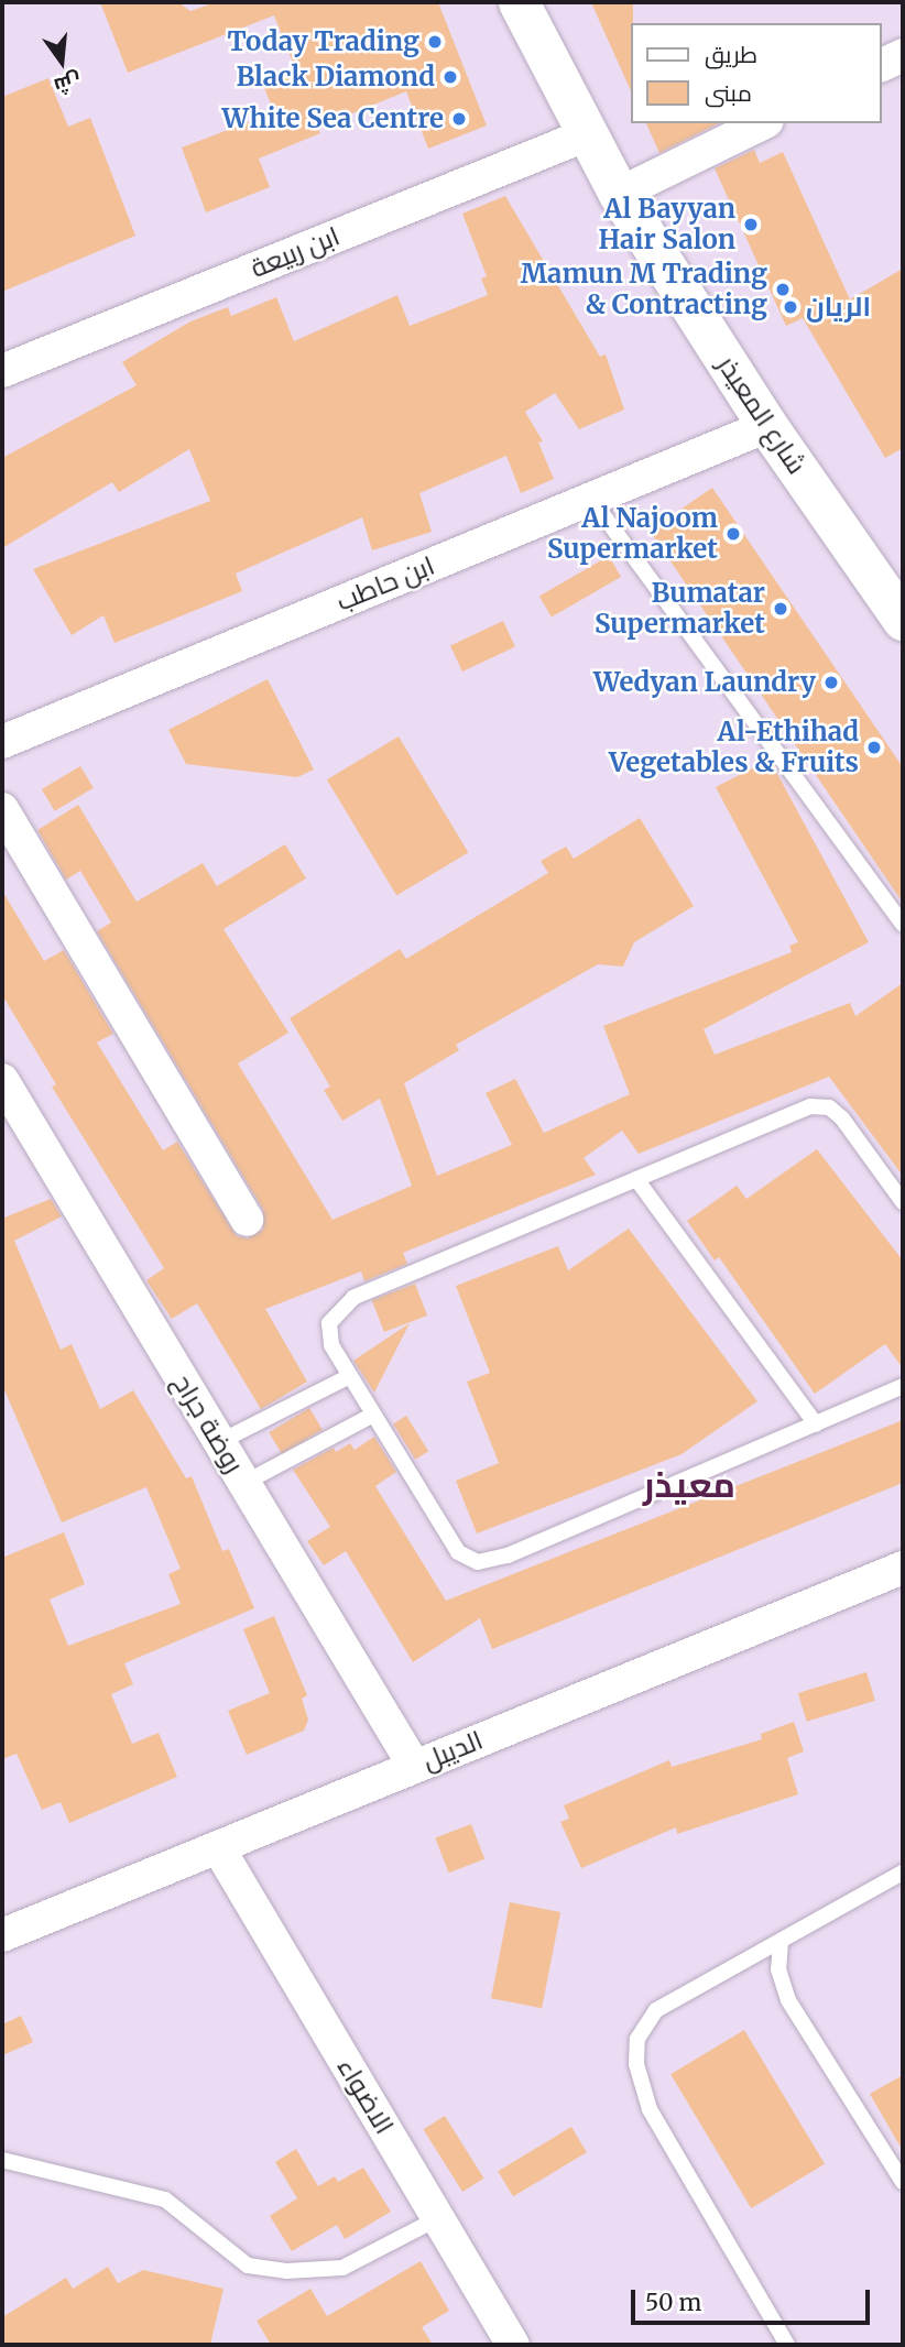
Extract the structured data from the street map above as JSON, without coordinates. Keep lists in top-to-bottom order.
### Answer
{
  "streets": {
    "street": [
      "ابن ربيعة",
      "شارع المعيذر",
      "ابن حاطب",
      "روضة جراح",
      "الديبل",
      "الاضواء"
    ]
  },
  "crossings": [
    ["ابن ربيعة", "شارع المعيذر"],
    ["شارع المعيذر", "ابن حاطب"],
    ["روضة جراح", "الديبل"],
    ["الديبل", "الاضواء"]
  ],
  "districts": ["معيذر"],
  "places": [
    "Today Trading",
    "Black Diamond",
    "White Sea Centre",
    "Al Bayyan Hair Salon",
    "Mamun M Trading & Contracting",
    "الريان",
    "Al Najoom Supermarket",
    "Bumatar Supermarket",
    "Wedyan Laundry",
    "Al-Ethihad Vegetables & Fruits"
  ],
  "legend": ["طريق", "مبنى"],
  "scale_bar": "50 m",
  "north": "bottom"
}
